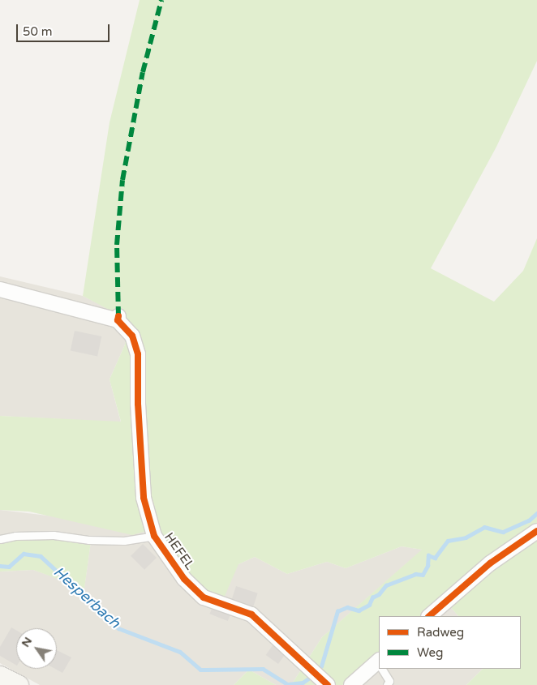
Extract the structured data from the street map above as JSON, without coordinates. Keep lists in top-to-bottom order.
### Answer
{
  "streets": {
    "street": ["HEFEL"]
  },
  "water": ["Hesperbach"],
  "legend": ["Radweg", "Weg"],
  "scale_bar": "50 m",
  "north": "top left"
}
